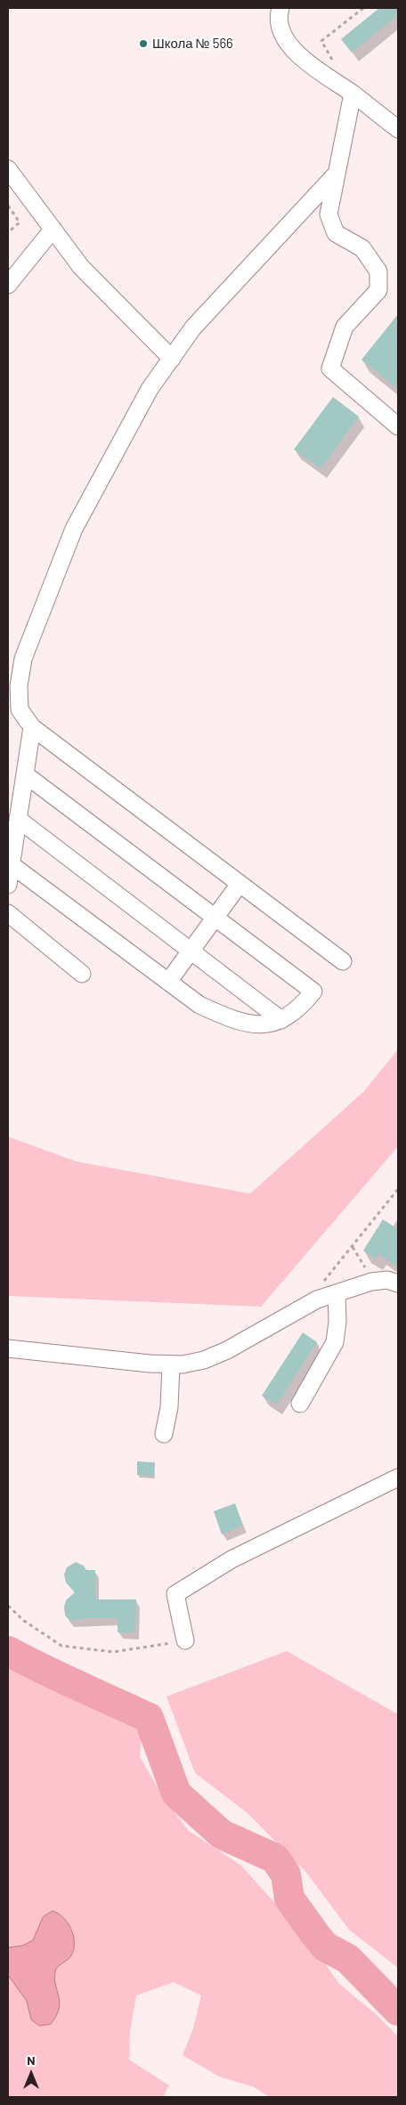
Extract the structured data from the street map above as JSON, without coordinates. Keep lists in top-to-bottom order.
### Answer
{
  "places": ["Школа № 566"],
  "north": "top"
}
